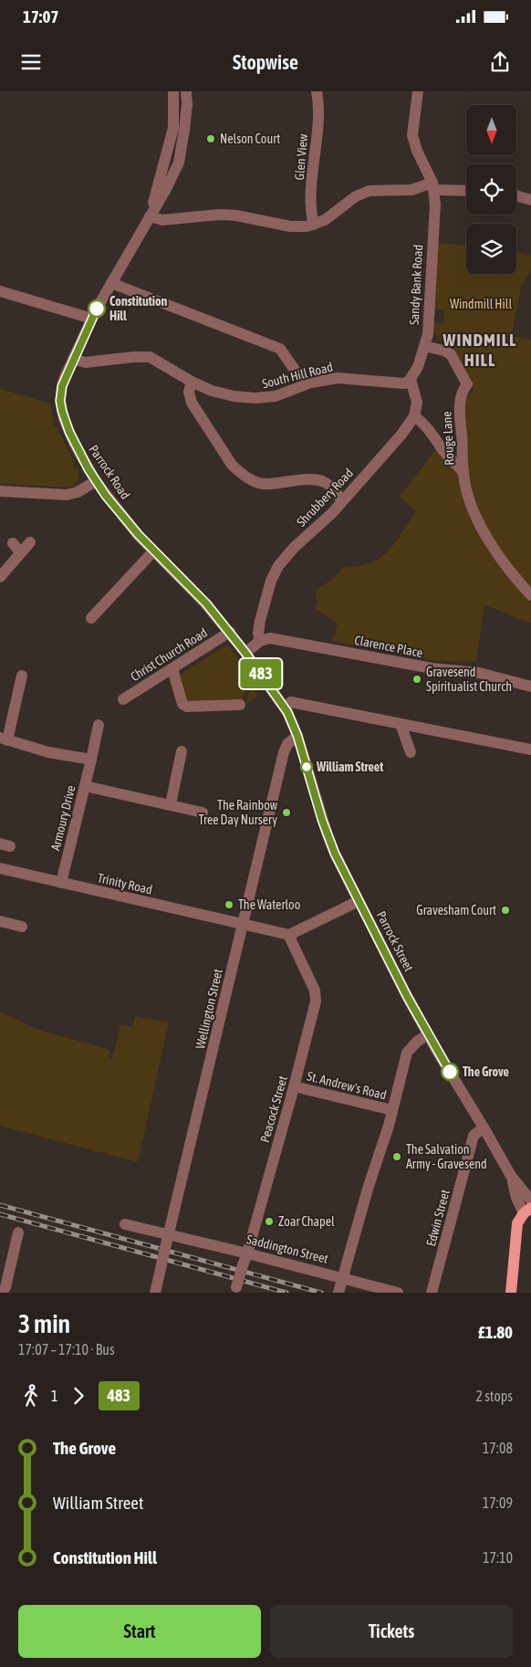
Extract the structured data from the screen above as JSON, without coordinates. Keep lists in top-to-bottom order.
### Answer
{
  "streets": {
    "main road": ["Parrock Street"],
    "street": [
      "Glen View",
      "Sandy Bank Road",
      "South Hill Road",
      "Rouge Lane",
      "Parrock Road",
      "Shrubbery Road",
      "Clarence Place",
      "Christ Church Road",
      "Armoury Drive",
      "Trinity Road",
      "Wellington Street",
      "St. Andrew's Road",
      "Peacock Street",
      "Edwin Street",
      "Saddington Street"
    ]
  },
  "crossings": [
    ["Sandy Bank Road", "South Hill Road"],
    ["Sandy Bank Road", "Rouge Lane"],
    ["South Hill Road", "Parrock Road"],
    ["Rouge Lane", "Shrubbery Road"],
    ["Parrock Road", "Christ Church Road"],
    ["Parrock Road", "Parrock Street"],
    ["Shrubbery Road", "Clarence Place"],
    ["Armoury Drive", "Trinity Road"],
    ["Trinity Road", "Wellington Street"],
    ["Trinity Road", "Peacock Street"],
    ["Parrock Street", "Wellington Street"],
    ["Parrock Street", "Edwin Street"],
    ["Wellington Street", "Saddington Street"],
    ["St. Andrew's Road", "Peacock Street"],
    ["Peacock Street", "Saddington Street"]
  ],
  "districts": ["WINDMILL HILL"],
  "parks": ["Windmill Hill"],
  "places": [
    "Nelson Court",
    "Constitution Hill",
    "Gravesend Spiritualist Church",
    "William Street",
    "The Rainbow Tree Day Nursery",
    "The Waterloo",
    "Gravesham Court",
    "The Grove",
    "The Salvation Army - Gravesend",
    "Zoar Chapel"
  ],
  "lines": ["bus line 483"],
  "north": "bottom",
  "page": {
    "status": "17:07",
    "header": "Stopwise",
    "on_map": "483",
    "heading": ["3 min", "17:07 – 17:10 · Bus", "£1.80"],
    "legs": ["1", "483", "2 stops"],
    "list": [
      {
        "name": "The Grove",
        "value": "17:08"
      },
      {
        "name": "William Street",
        "value": "17:09"
      },
      {
        "name": "Constitution Hill",
        "value": "17:10"
      }
    ],
    "buttons": ["Start", "Tickets"]
  }
}
